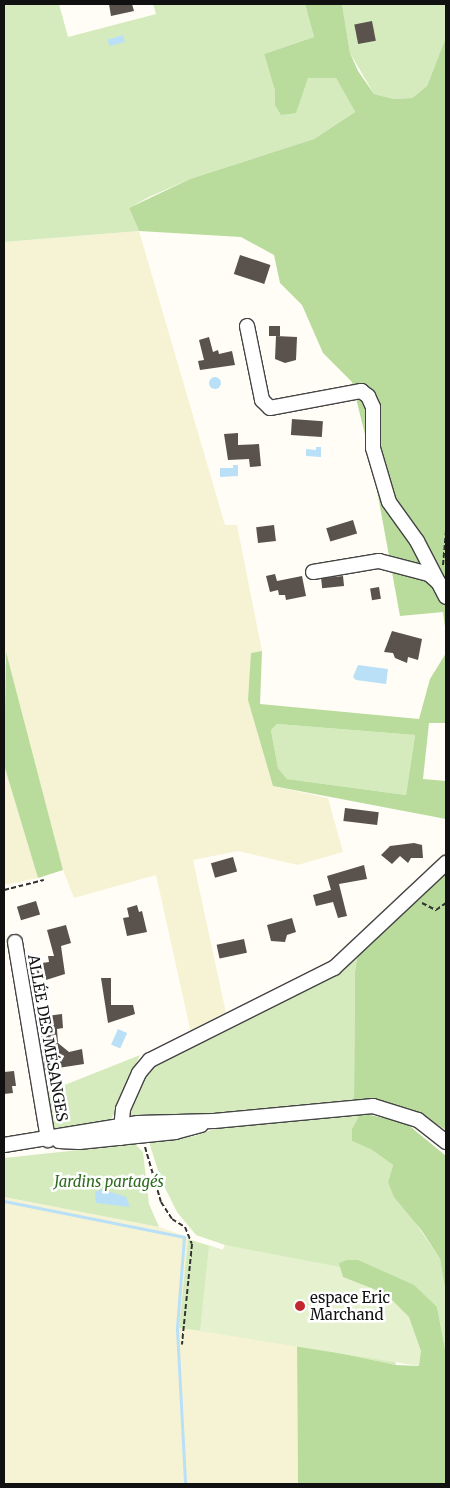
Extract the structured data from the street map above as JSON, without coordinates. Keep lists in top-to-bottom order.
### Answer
{
  "streets": {
    "street": ["ALLÉE DES MÉSANGES"]
  },
  "parks": ["Jardins partagés"],
  "places": ["espace Eric Marchand"]
}
